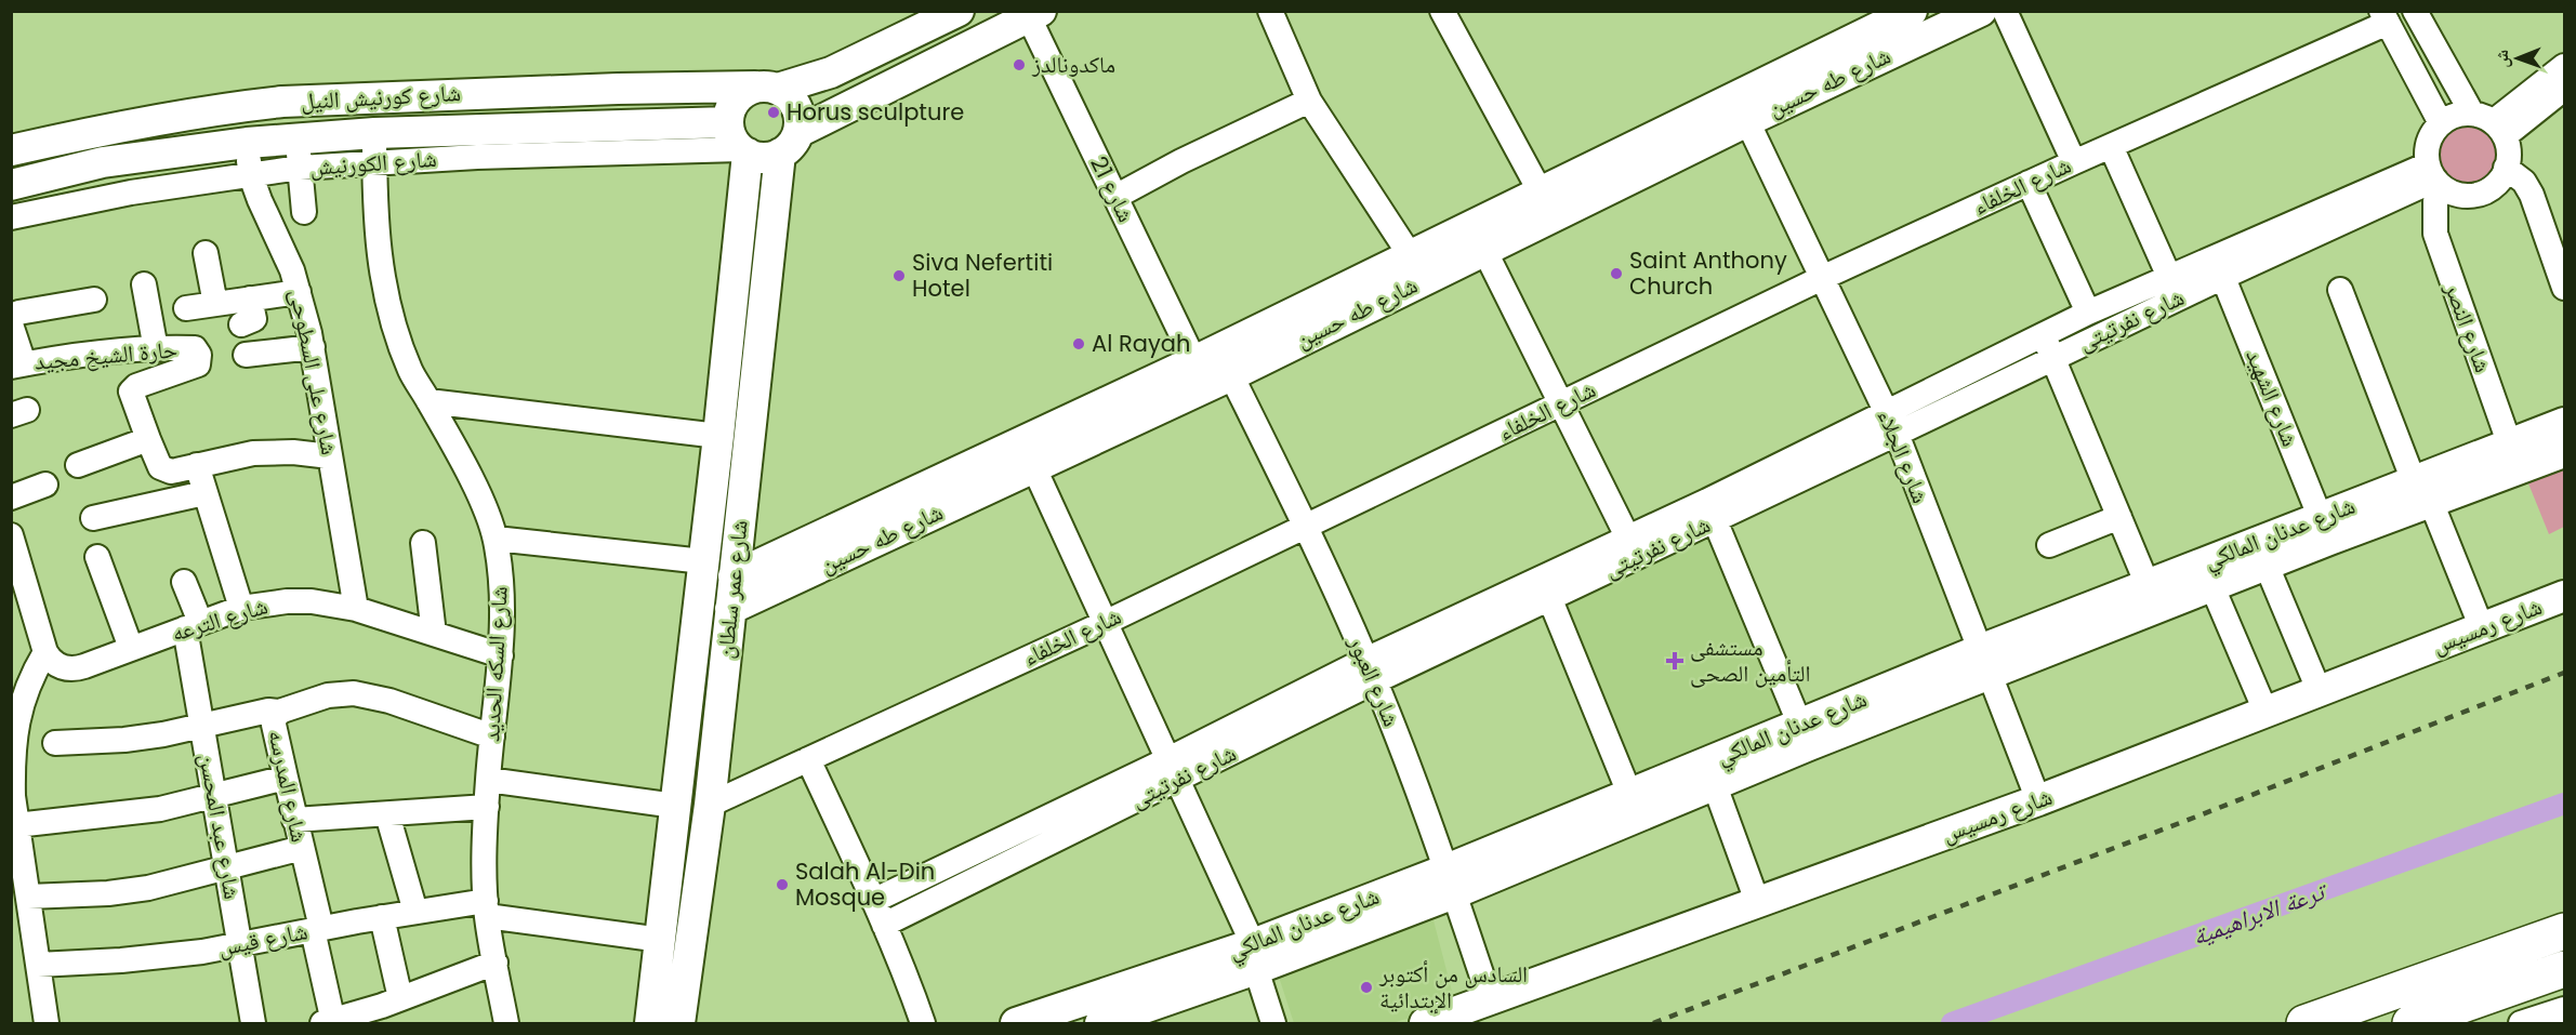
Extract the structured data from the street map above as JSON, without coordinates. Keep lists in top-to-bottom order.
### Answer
{
  "streets": {
    "main road": [
      "شارع طه حسين",
      "شارع كورنيش النيل",
      "شارع عدنان المالكي",
      "شارع عمر سلطان",
      "شارع رمسيس"
    ],
    "street": [
      "شارع الكورنيش",
      "شارع الخلفاء",
      "شارع 21",
      "شارع نفرتيتى",
      "شارع النصر",
      "حارة الشيخ مجيد",
      "شارع على السطوحى",
      "شارع الشهيد",
      "شارع الجلاء",
      "شارع الترعه",
      "شارع السكه الحديد",
      "شارع العبور",
      "شارع المدرسه",
      "شارع عبد المحسن",
      "شارع قيس"
    ]
  },
  "crossings": [
    ["شارع طه حسين", "شارع 21"],
    ["شارع طه حسين", "شارع الجلاء"],
    ["شارع طه حسين", "شارع عمر سلطان"],
    ["شارع طه حسين", "شارع العبور"],
    ["شارع كورنيش النيل", "شارع الكورنيش"],
    ["شارع كورنيش النيل", "شارع على السطوحى"],
    ["شارع كورنيش النيل", "شارع عمر سلطان"],
    ["شارع كورنيش النيل", "شارع السكه الحديد"],
    ["شارع الكورنيش", "شارع على السطوحى"],
    ["شارع الخلفاء", "شارع الجلاء"],
    ["شارع الخلفاء", "شارع عمر سلطان"],
    ["شارع الخلفاء", "شارع العبور"],
    ["شارع نفرتيتى", "شارع النصر"],
    ["شارع نفرتيتى", "شارع الشهيد"],
    ["شارع نفرتيتى", "شارع الجلاء"],
    ["شارع نفرتيتى", "شارع العبور"],
    ["شارع النصر", "شارع عدنان المالكي"],
    ["شارع على السطوحى", "شارع الترعه"],
    ["شارع الشهيد", "شارع عدنان المالكي"],
    ["شارع الجلاء", "شارع عدنان المالكي"],
    ["شارع الجلاء", "شارع رمسيس"],
    ["شارع عدنان المالكي", "شارع العبور"],
    ["شارع عمر سلطان", "شارع قيس"],
    ["شارع الترعه", "شارع السكه الحديد"],
    ["شارع الترعه", "شارع عبد المحسن"],
    ["شارع رمسيس", "شارع العبور"],
    ["شارع السكه الحديد", "شارع المدرسه"],
    ["شارع السكه الحديد", "شارع قيس"],
    ["شارع المدرسه", "شارع قيس"],
    ["شارع عبد المحسن", "شارع قيس"]
  ],
  "water": ["ترعة الابراهيمية"],
  "places": {
    "other": [
      "ماكدونالدز",
      "Horus sculpture",
      "Saint Anthony Church",
      "Siva Nefertiti Hotel",
      "Al Rayah",
      "Salah Al-Din Mosque",
      "السادس من أكتوبر الإبتدائية"
    ],
    "health": ["مستشفى التأمين الصحى"]
  },
  "north": "left"
}
